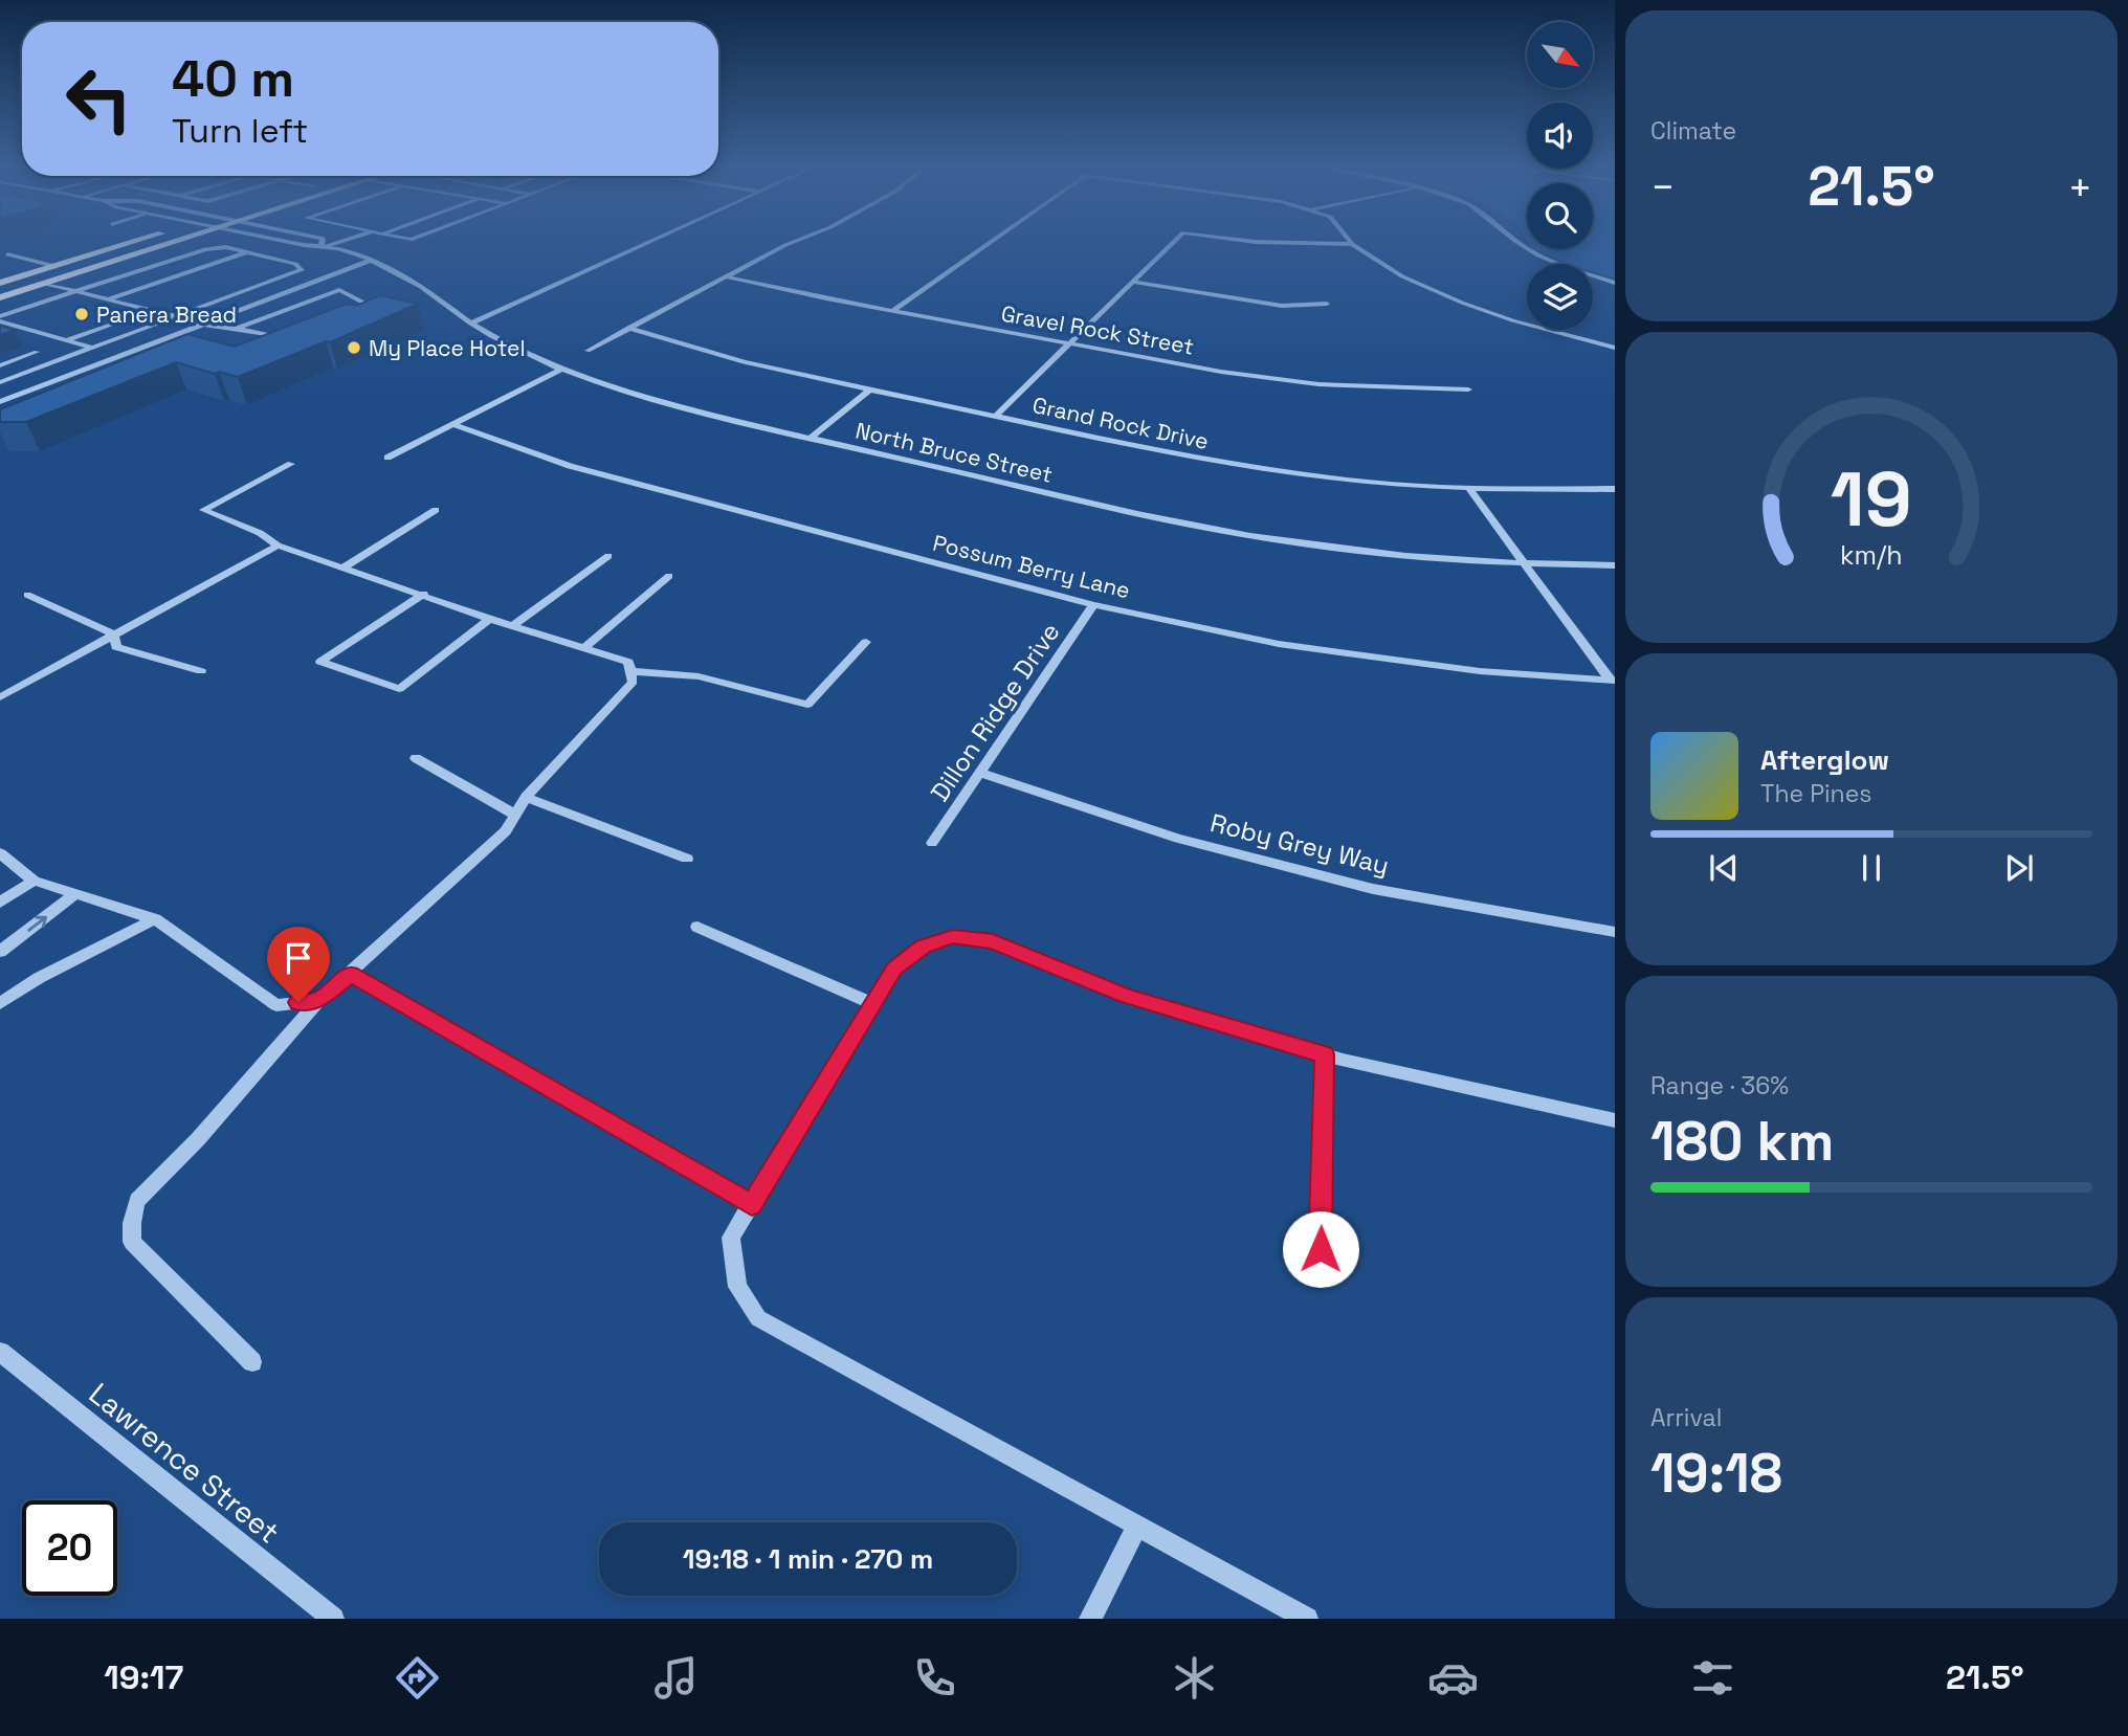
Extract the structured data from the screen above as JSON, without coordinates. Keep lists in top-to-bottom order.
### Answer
{
  "streets": {
    "street": [
      "Gravel Rock Street",
      "Grand Rock Drive",
      "North Bruce Street",
      "Possum Berry Lane",
      "Dillon Ridge Drive",
      "Roby Grey Way",
      "Lawrence Street"
    ]
  },
  "crossings": [
    ["Possum Berry Lane", "Dillon Ridge Drive"],
    ["Dillon Ridge Drive", "Roby Grey Way"]
  ],
  "places": ["Panera Bread", "My Place Hotel"],
  "north": "bottom right",
  "page": {
    "tile": [
      "Climate",
      ["Range · 36%", "180 km"],
      ["Arrival", "19:18"]
    ],
    "turn": ["40 m", "Turn left"],
    "heat": ["−", "21.5°", "+"],
    "song": ["Afterglow", "The Pines"],
    "limit": "20",
    "trip": "19:18 · 1 min · 270 m",
    "tabs": ["19:17", "21.5°"],
    "gauge": ["19", "km/h"]
  }
}
